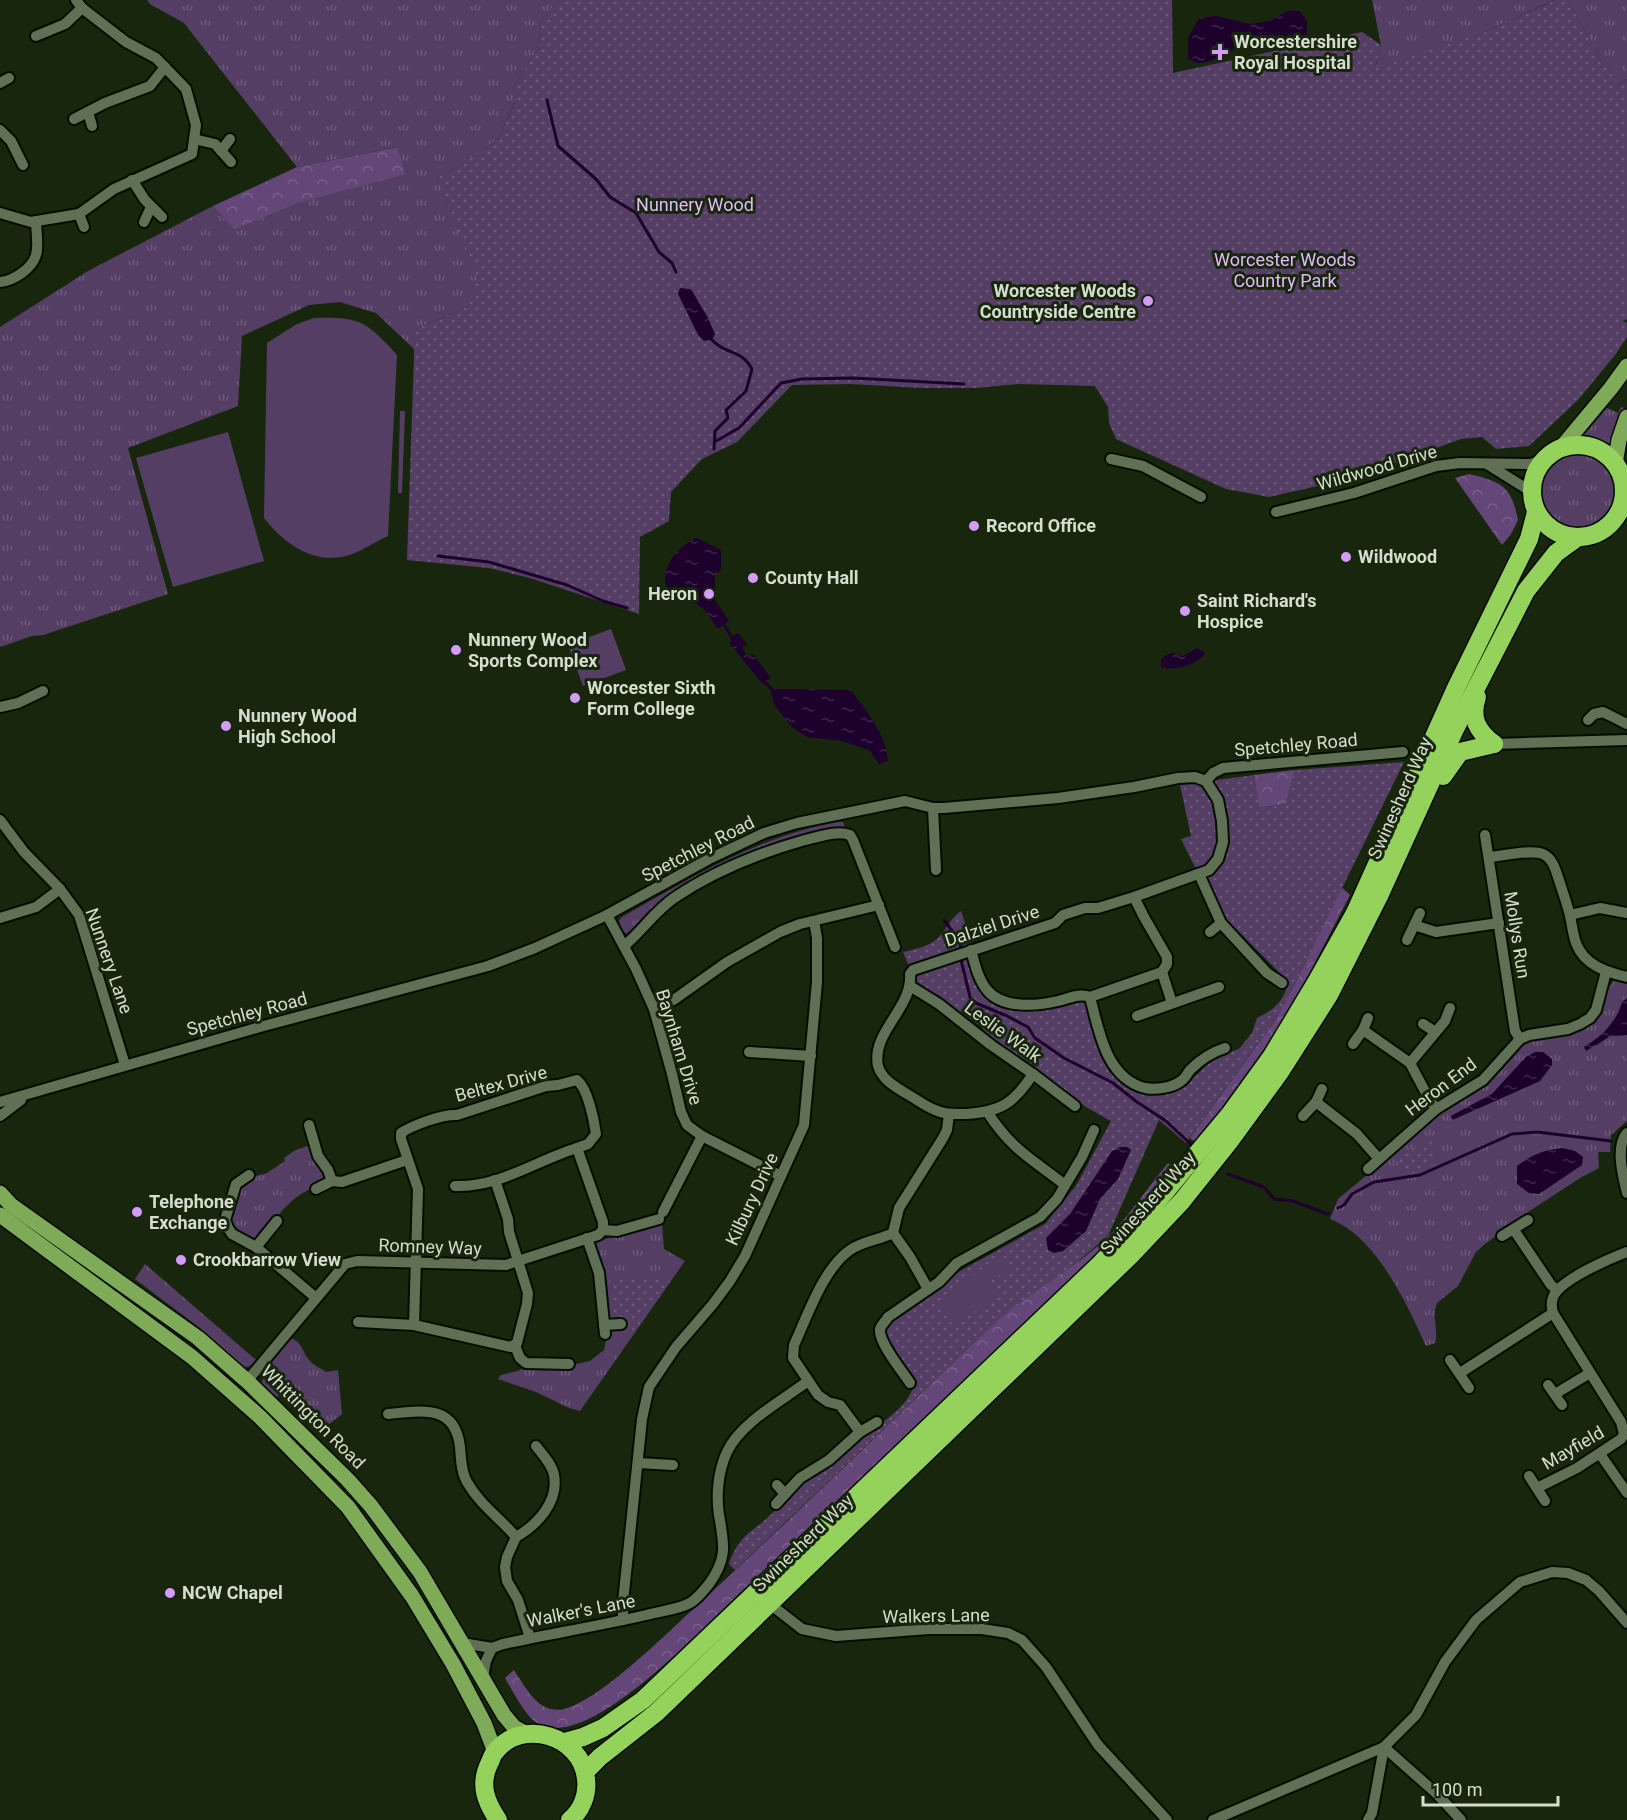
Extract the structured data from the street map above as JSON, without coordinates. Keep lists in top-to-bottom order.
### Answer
{
  "streets": {
    "highway": ["Swinesherd Way"],
    "main road": ["Whittington Road"],
    "street": [
      "Wildwood Drive",
      "Spetchley Road",
      "Dalziel Drive",
      "Mollys Run",
      "Nunnery Lane",
      "Leslie Walk",
      "Baynham Drive",
      "Beltex Drive",
      "Heron End",
      "Kilbury Drive",
      "Romney Way",
      "Mayfield",
      "Walker's Lane",
      "Walkers Lane"
    ]
  },
  "crossings": [
    ["Wildwood Drive", "Swinesherd Way"],
    ["Spetchley Road", "Dalziel Drive"],
    ["Spetchley Road", "Nunnery Lane"],
    ["Spetchley Road", "Baynham Drive"],
    ["Swinesherd Way", "Walkers Lane"],
    ["Dalziel Drive", "Leslie Walk"],
    ["Mollys Run", "Heron End"],
    ["Baynham Drive", "Kilbury Drive"],
    ["Baynham Drive", "Romney Way"],
    ["Beltex Drive", "Romney Way"],
    ["Kilbury Drive", "Walker's Lane"],
    ["Romney Way", "Whittington Road"],
    ["Whittington Road", "Walker's Lane"]
  ],
  "parks": ["Nunnery Wood", "Worcester Woods Country Park"],
  "places": {
    "health": ["Worcestershire Royal Hospital"],
    "other": [
      "Worcester Woods Countryside Centre",
      "Record Office",
      "Wildwood",
      "County Hall",
      "Heron",
      "Saint Richard's Hospice",
      "Nunnery Wood Sports Complex",
      "Worcester Sixth Form College",
      "Nunnery Wood High School",
      "Telephone Exchange",
      "Crookbarrow View",
      "NCW Chapel"
    ]
  },
  "scale_bar": "100 m"
}
